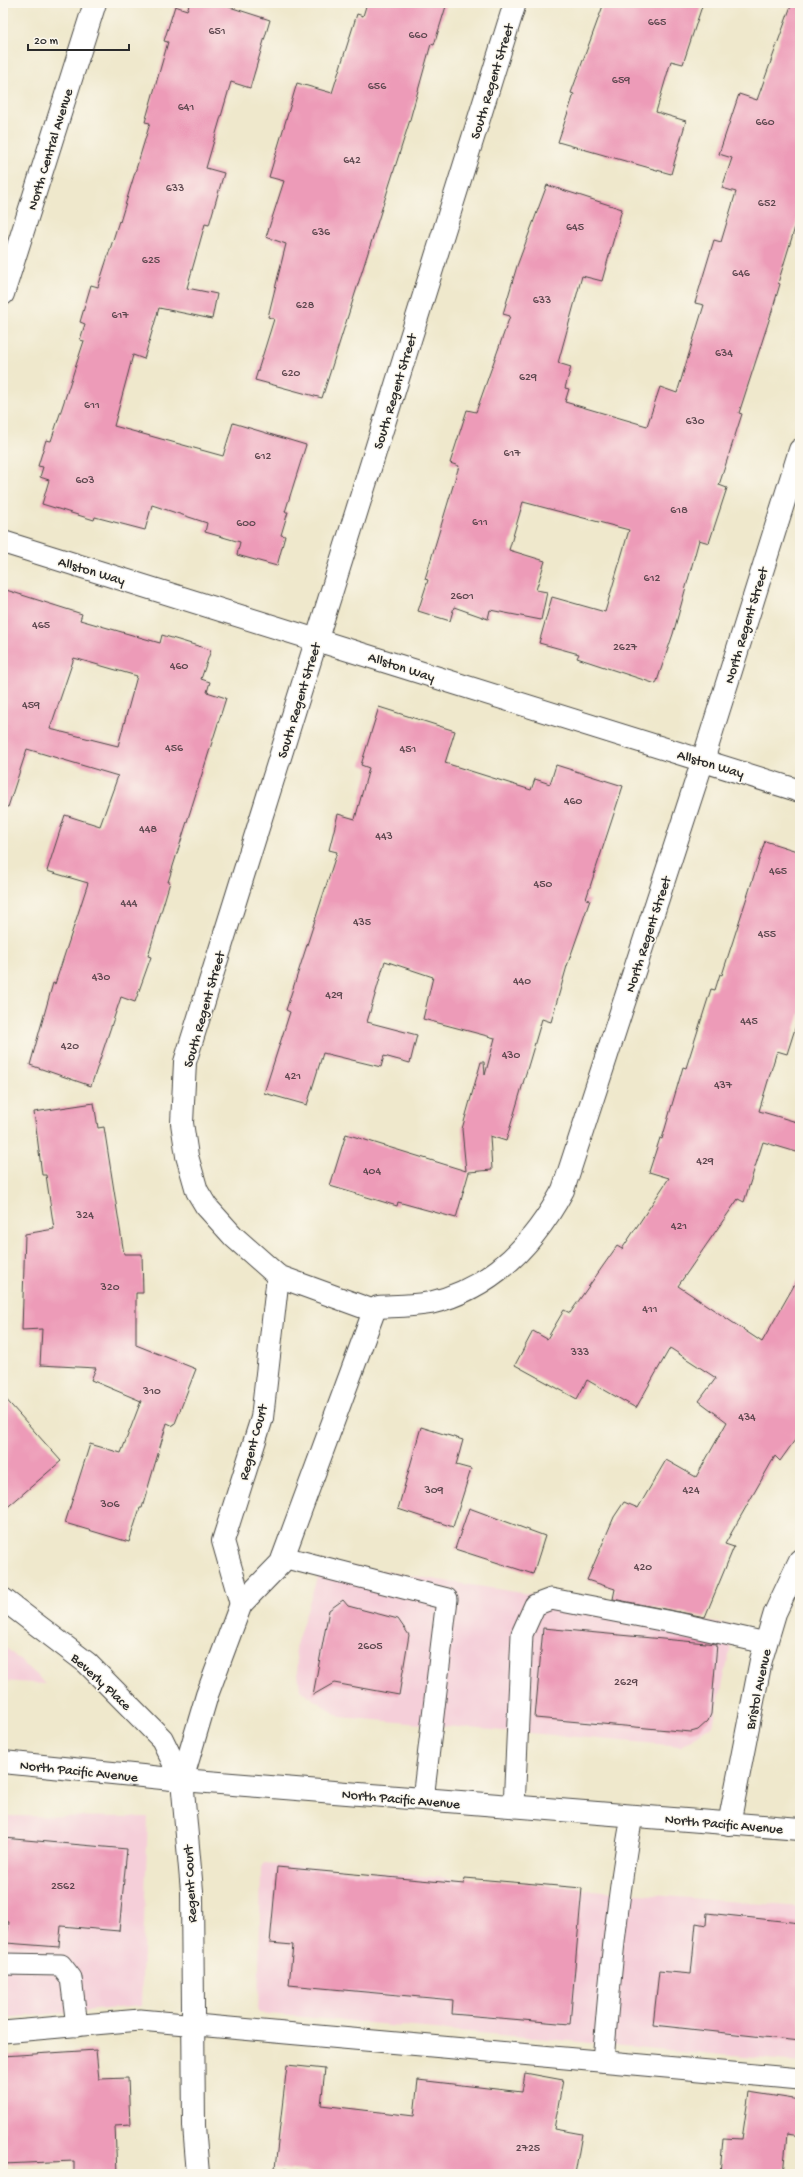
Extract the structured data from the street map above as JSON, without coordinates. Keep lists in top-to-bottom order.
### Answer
{
  "streets": {
    "street": [
      "South Regent Street",
      "North Central Avenue",
      "Allston Way",
      "North Regent Street",
      "Regent Court",
      "Beverly Place",
      "Bristol Avenue",
      "North Pacific Avenue"
    ]
  },
  "crossings": [
    ["South Regent Street", "Allston Way"],
    ["South Regent Street", "North Regent Street"],
    ["South Regent Street", "Regent Court"],
    ["Allston Way", "North Regent Street"],
    ["North Regent Street", "Regent Court"],
    ["Regent Court", "Beverly Place"],
    ["Regent Court", "North Pacific Avenue"],
    ["Beverly Place", "North Pacific Avenue"],
    ["Bristol Avenue", "North Pacific Avenue"]
  ],
  "house_numbers": [
    "665",
    "651",
    "660",
    "659",
    "656",
    "641",
    "660",
    "642",
    "633",
    "652",
    "645",
    "636",
    "625",
    "646",
    "633",
    "628",
    "617",
    "634",
    "620",
    "629",
    "611",
    "630",
    "617",
    "612",
    "603",
    "618",
    "611",
    "600",
    "612",
    "2601",
    "465",
    "2627",
    "460",
    "459",
    "456",
    "451",
    "460",
    "448",
    "443",
    "465",
    "450",
    "444",
    "435",
    "455",
    "430",
    "440",
    "429",
    "445",
    "420",
    "430",
    "421",
    "437",
    "429",
    "404",
    "324",
    "421",
    "320",
    "411",
    "333",
    "310",
    "434",
    "309",
    "424",
    "306",
    "420",
    "2605",
    "2629",
    "2562",
    "2725"
  ],
  "scale_bar": "20 m"
}
